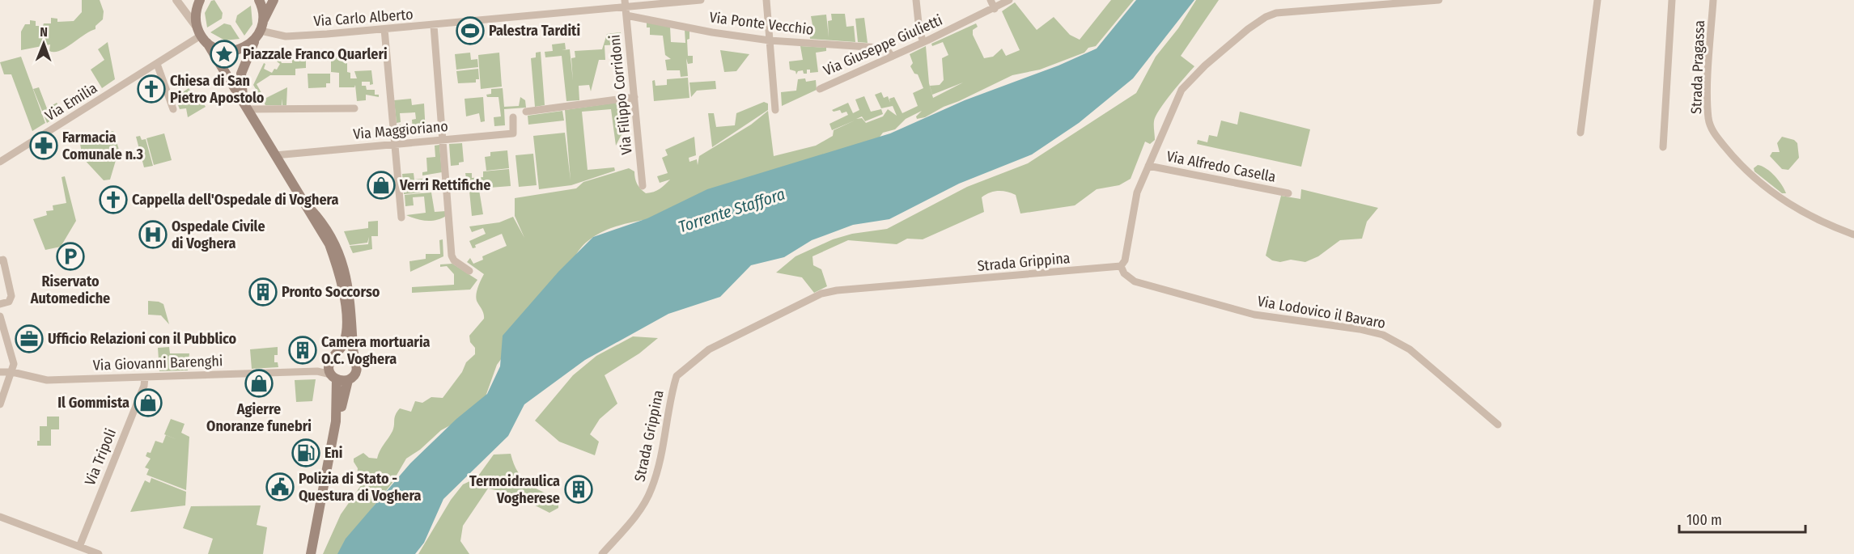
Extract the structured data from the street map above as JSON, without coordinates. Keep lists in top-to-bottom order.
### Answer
{
  "streets": {
    "street": [
      "Via Carlo Alberto",
      "Via Ponte Vecchio",
      "Via Giuseppe Giulietti",
      "Strada Pragassa",
      "Via Filippo Corridoni",
      "Via Emilia",
      "Via Maggioriano",
      "Via Alfredo Casella",
      "Strada Grippina",
      "Via Lodovico il Bavaro",
      "Via Giovanni Barenghi",
      "Via Tripoli"
    ]
  },
  "crossings": [
    ["Via Carlo Alberto", "Via Ponte Vecchio"],
    ["Via Carlo Alberto", "Via Filippo Corridoni"],
    ["Via Ponte Vecchio", "Via Giuseppe Giulietti"],
    ["Via Ponte Vecchio", "Via Filippo Corridoni"],
    ["Strada Grippina", "Via Lodovico il Bavaro"],
    ["Via Giovanni Barenghi", "Via Tripoli"]
  ],
  "water": ["Torrente Staffora"],
  "places": {
    "sports": ["Palestra Tarditi"],
    "place": ["Piazzale Franco Quarleri"],
    "church": ["Chiesa di San Pietro Apostolo", "Cappella dell'Ospedale di Voghera"],
    "pharmacy": ["Farmacia Comunale n.3"],
    "shop": ["Verri Rettifiche", "Agierre Onoranze funebri", "Il Gommista"],
    "hospital": ["Ospedale Civile di Voghera"],
    "parking": ["Riservato Automediche"],
    "building": ["Pronto Soccorso", "Camera mortuaria O.C. Voghera", "Termoidraulica Vogherese"],
    "office": ["Ufficio Relazioni con il Pubblico"],
    "fuel station": ["Eni"],
    "public building": ["Polizia di Stato - Questura di Voghera"]
  },
  "scale_bar": "100 m",
  "north": "top"
}
